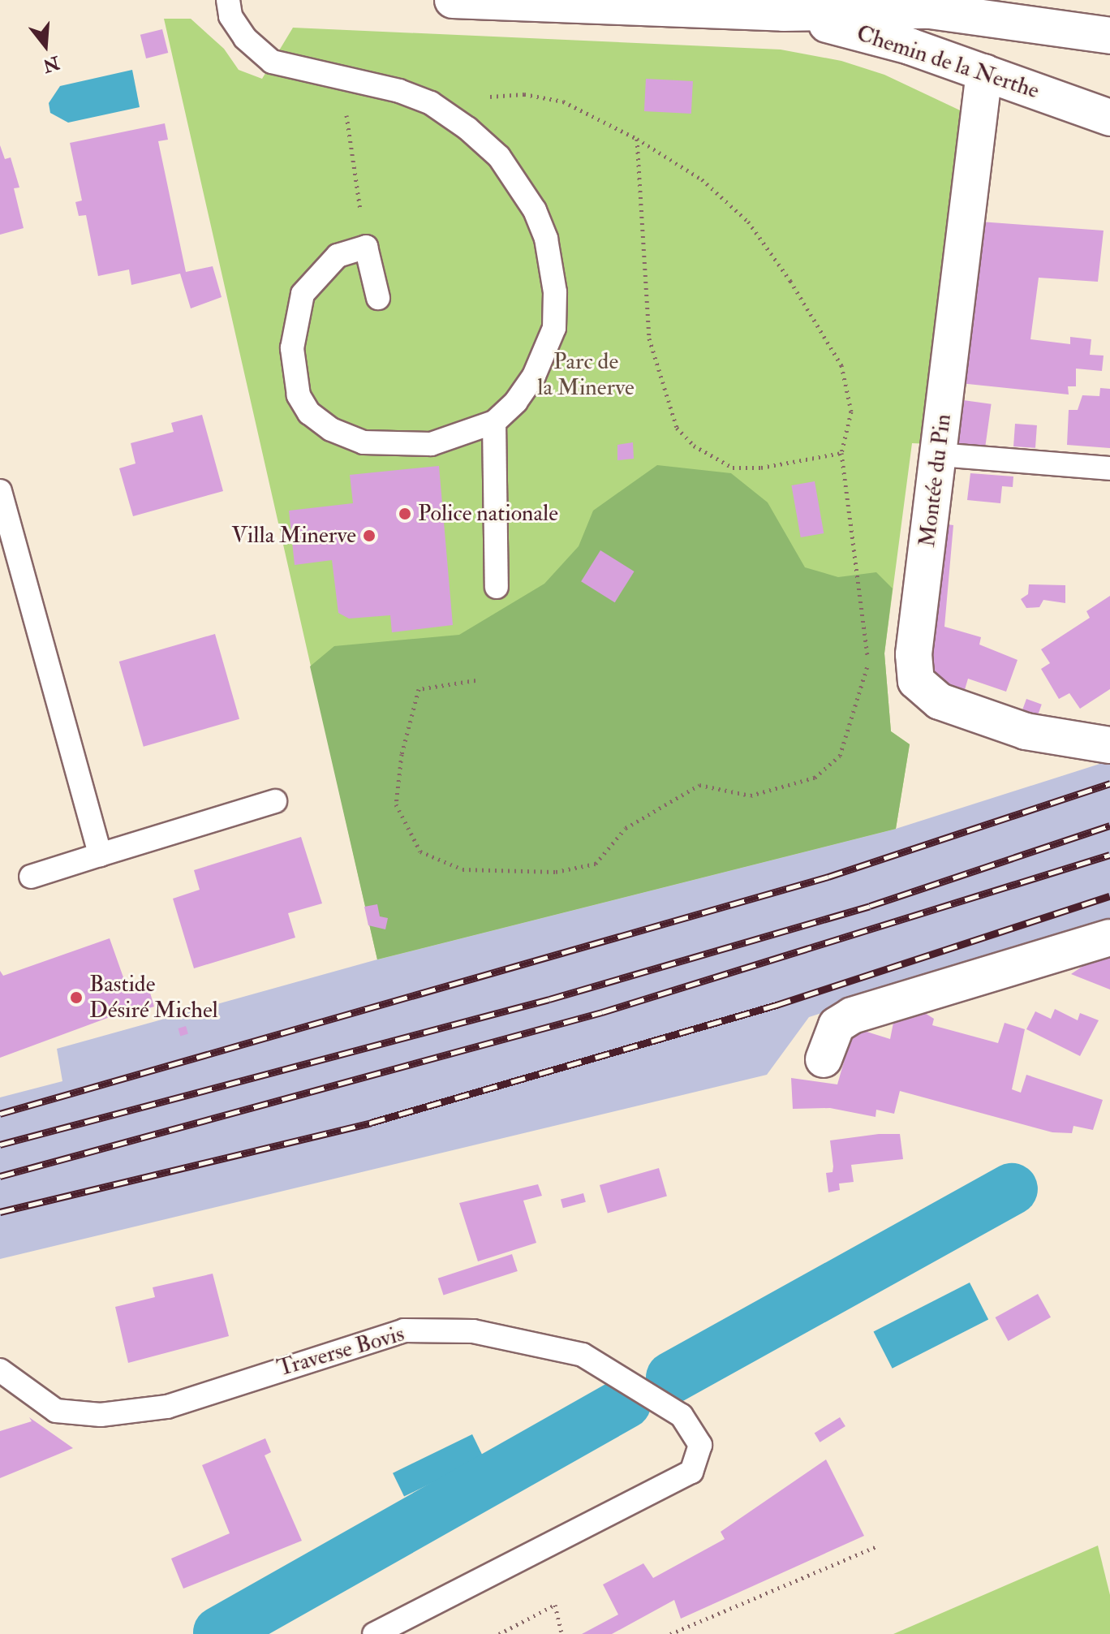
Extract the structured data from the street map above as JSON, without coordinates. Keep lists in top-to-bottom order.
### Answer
{
  "streets": {
    "street": ["Chemin de la Nerthe", "Montée du Pin"],
    "lane": ["Traverse Bovis"]
  },
  "crossings": [
    ["Chemin de la Nerthe", "Montée du Pin"]
  ],
  "parks": ["Parc de la Minerve"],
  "places": ["Police nationale", "Villa Minerve", "Bastide Désiré Michel"],
  "north": "bottom"
}
